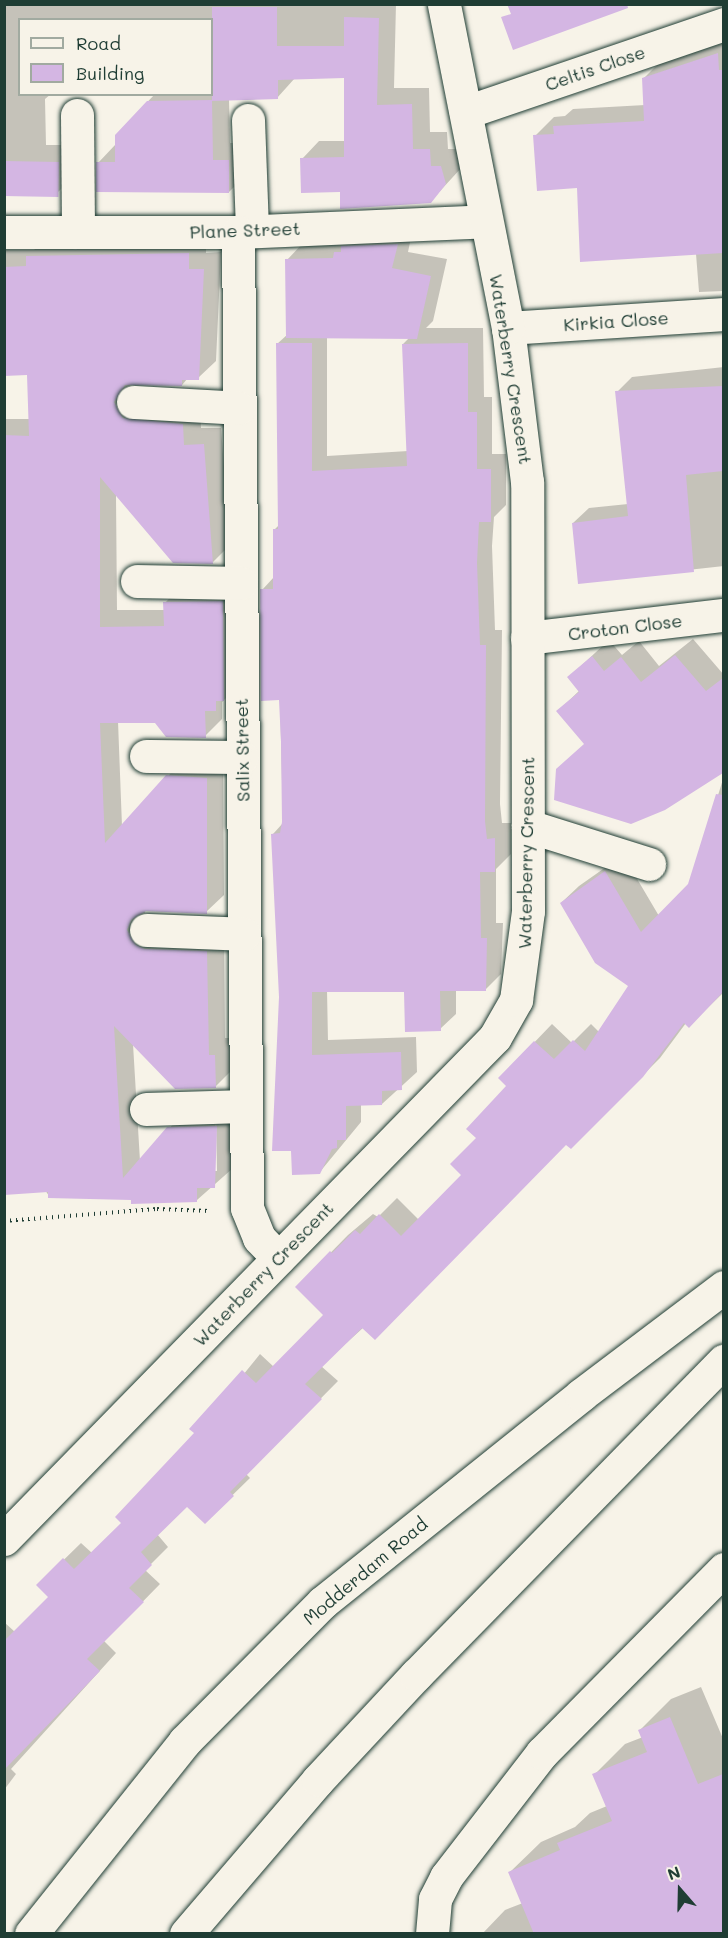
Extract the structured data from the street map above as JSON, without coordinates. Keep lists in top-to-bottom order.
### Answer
{
  "streets": {
    "street": [
      "Celtis Close",
      "Plane Street",
      "Kirkia Close",
      "Waterberry Crescent",
      "Croton Close",
      "Salix Street",
      "Modderdam Road"
    ]
  },
  "crossings": [
    ["Celtis Close", "Waterberry Crescent"],
    ["Plane Street", "Waterberry Crescent"],
    ["Plane Street", "Salix Street"],
    ["Kirkia Close", "Waterberry Crescent"],
    ["Waterberry Crescent", "Croton Close"],
    ["Waterberry Crescent", "Salix Street"]
  ],
  "legend": ["Road", "Building"],
  "north": "top"
}
